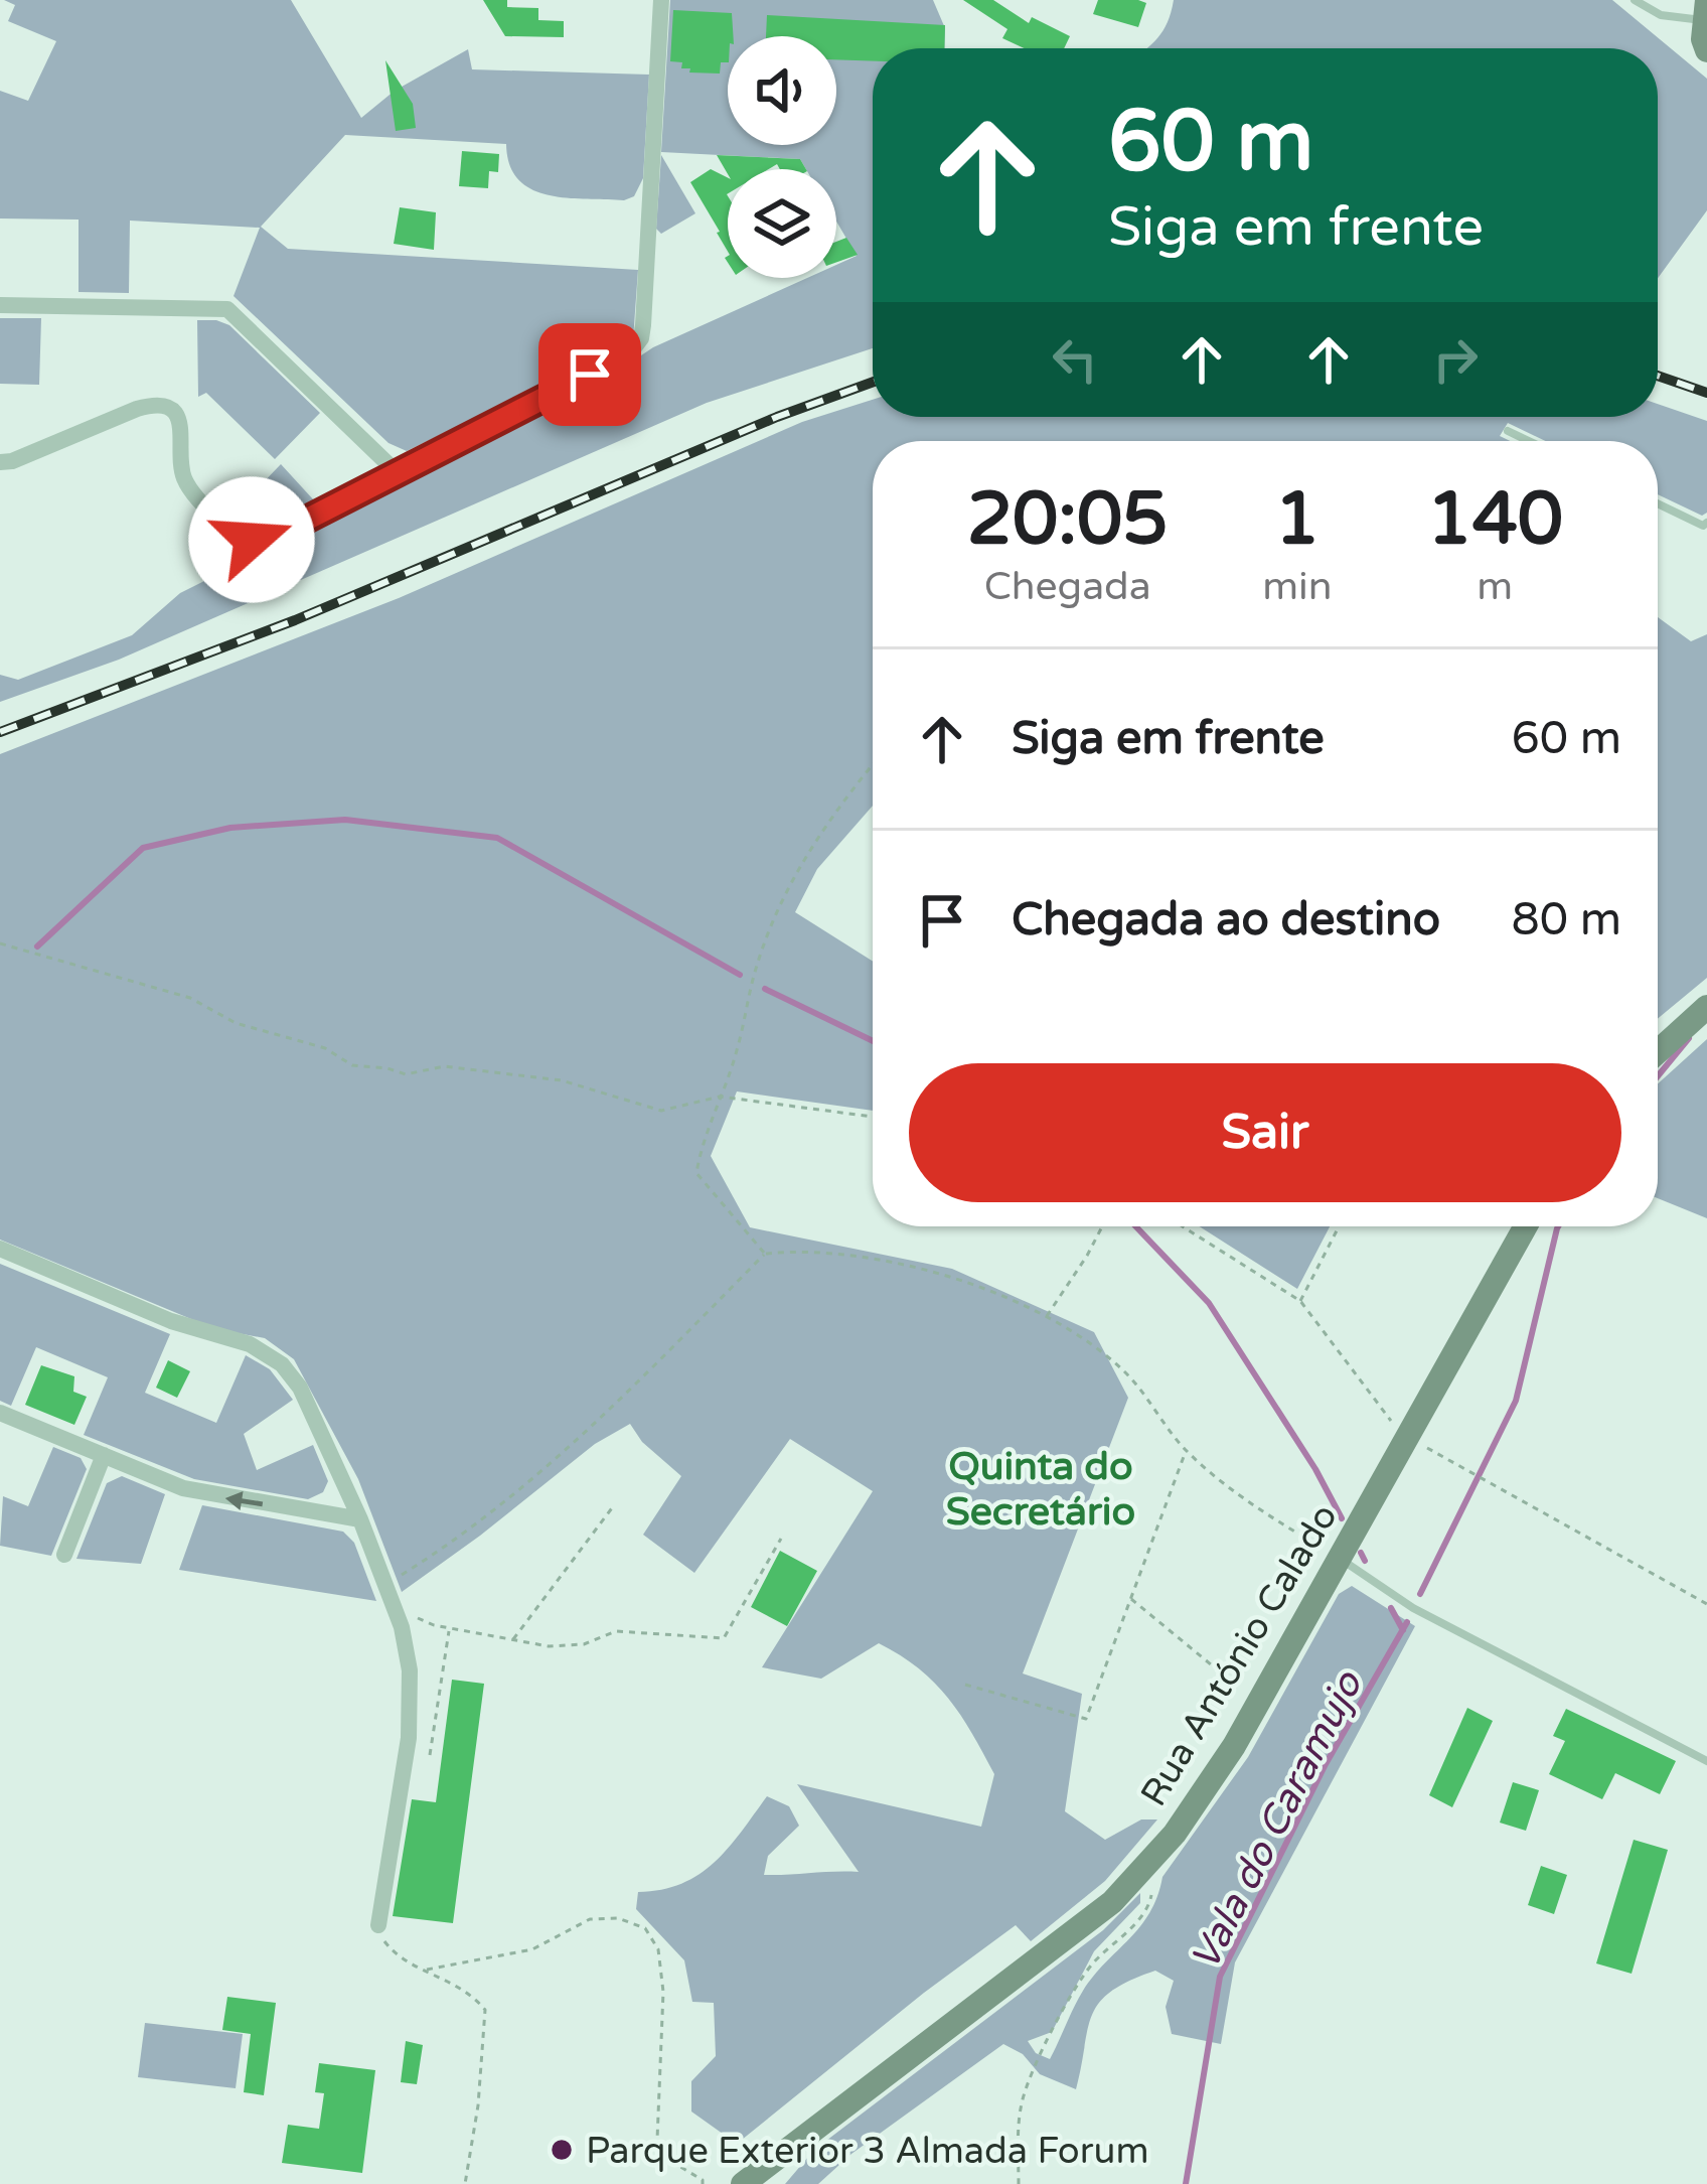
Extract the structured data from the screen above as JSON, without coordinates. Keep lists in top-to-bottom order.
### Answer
{
  "streets": {
    "street": ["Rua António Calado"]
  },
  "districts": ["Quinta do Secretário"],
  "water": ["Vala do Caramujo"],
  "places": ["Parque Exterior 3 Almada Forum"],
  "page": {
    "turn": ["60 m", "Siga em frente"],
    "eta": [
      "20:05",
      "Chegada",
      "1",
      "min",
      "140",
      "m"
    ],
    "list": [
      {
        "name": "Siga em frente",
        "value": "60 m"
      },
      {
        "name": "Chegada ao destino",
        "value": "80 m"
      }
    ],
    "buttons": "Sair"
  }
}
